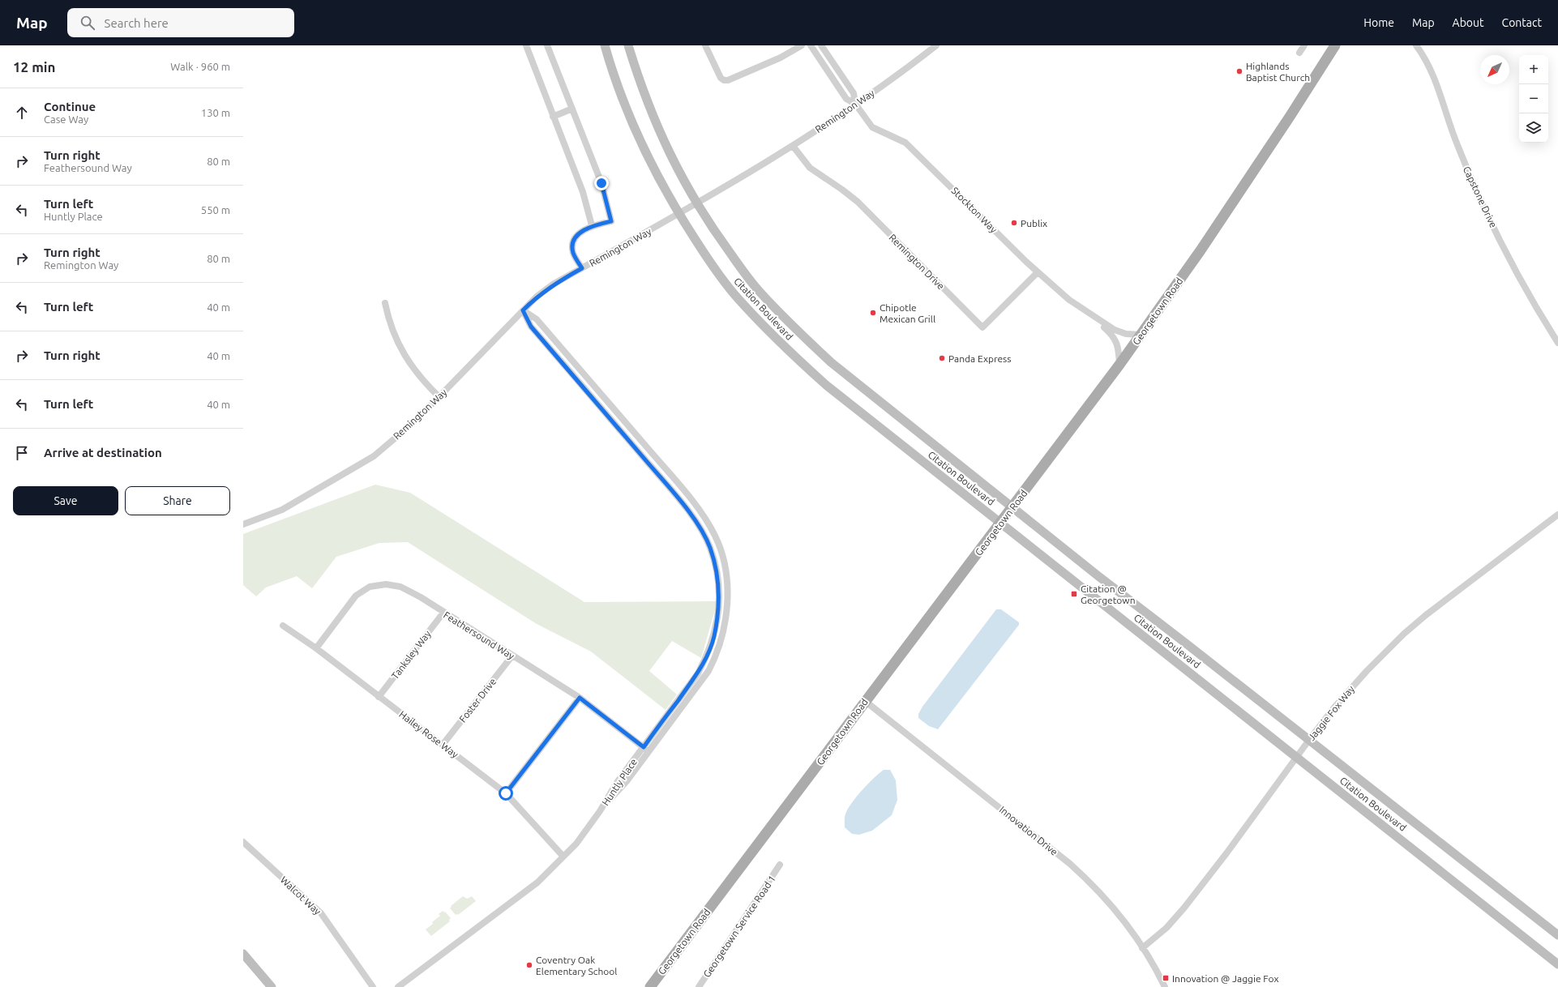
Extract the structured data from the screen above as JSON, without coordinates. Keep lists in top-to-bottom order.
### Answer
{
  "streets": {
    "main road": ["Citation Boulevard", "Georgetown Road"],
    "street": [
      "Remington Way",
      "Capstone Drive",
      "Stockton Way",
      "Remington Drive",
      "Feathersound Way",
      "Tanksley Way",
      "Foster Drive",
      "Jaggie Fox Way",
      "Hailey Rose Way",
      "Huntly Place",
      "Innovation Drive",
      "Walcot Way",
      "Georgetown Service Road 1"
    ]
  },
  "crossings": [
    ["Remington Way", "Stockton Way"],
    ["Remington Way", "Remington Drive"],
    ["Remington Way", "Citation Boulevard"],
    ["Remington Way", "Huntly Place"],
    ["Stockton Way", "Remington Drive"],
    ["Stockton Way", "Georgetown Road"],
    ["Citation Boulevard", "Georgetown Road"],
    ["Citation Boulevard", "Jaggie Fox Way"],
    ["Georgetown Road", "Innovation Drive"],
    ["Feathersound Way", "Tanksley Way"],
    ["Feathersound Way", "Foster Drive"],
    ["Feathersound Way", "Hailey Rose Way"],
    ["Feathersound Way", "Huntly Place"],
    ["Tanksley Way", "Hailey Rose Way"],
    ["Foster Drive", "Hailey Rose Way"],
    ["Jaggie Fox Way", "Innovation Drive"],
    ["Hailey Rose Way", "Huntly Place"]
  ],
  "places": {
    "other": [
      "Highlands Baptist Church",
      "Publix",
      "Chipotle Mexican Grill",
      "Panda Express",
      "Coventry Oak Elementary School"
    ],
    "transit": ["Citation @ Georgetown", "Innovation @ Jaggie Fox"]
  },
  "north": "bottom left",
  "page": {
    "header": "Map",
    "search": "Search here",
    "nav": [
      "Home",
      "Map",
      "About",
      "Contact"
    ],
    "heading": ["12 min", "Walk · 960 m"],
    "map_buttons": ["+", "−"],
    "list": [
      ["Continue", "Case Way", "130 m"],
      ["Turn right", "Feathersound Way", "80 m"],
      ["Turn left", "Huntly Place", "550 m"],
      ["Turn right", "Remington Way", "80 m"],
      ["Turn left", "40 m"],
      ["Turn right", "40 m"],
      ["Turn left", "40 m"],
      "Arrive at destination"
    ],
    "buttons": ["Save", "Share"]
  }
}
